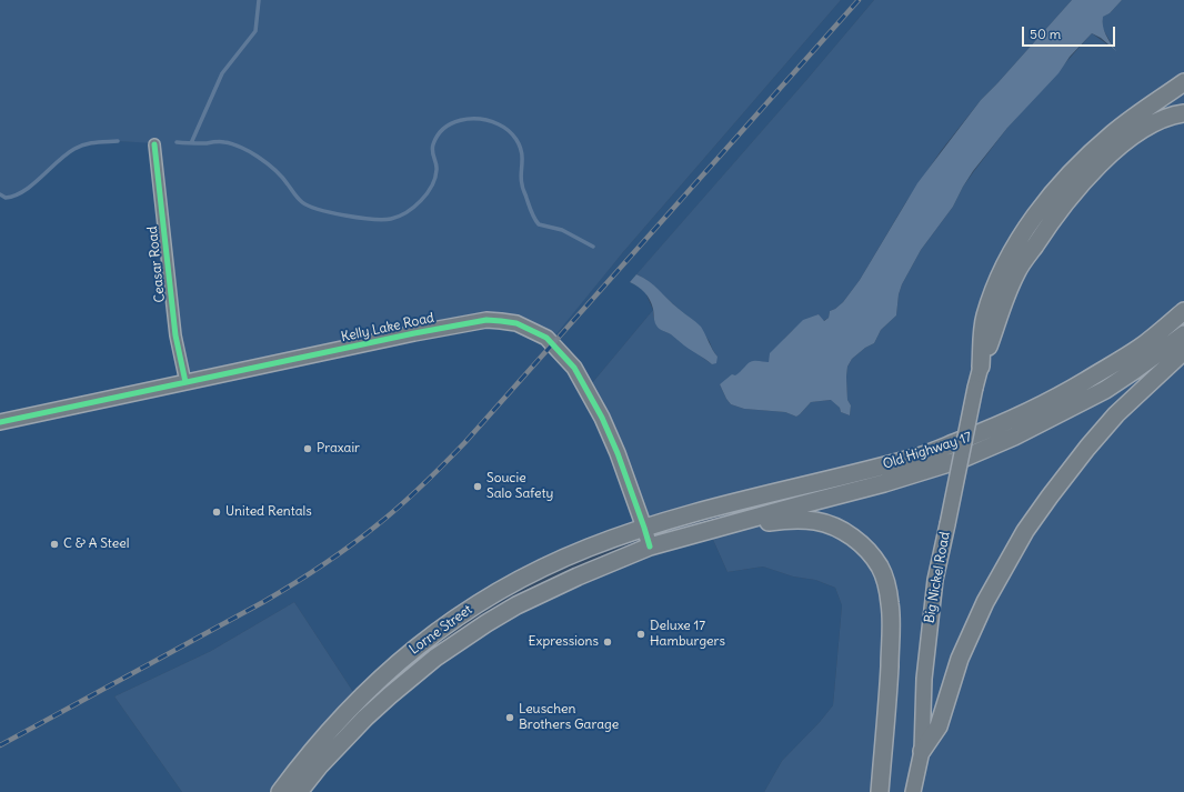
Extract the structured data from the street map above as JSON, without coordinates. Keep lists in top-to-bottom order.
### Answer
{
  "streets": {
    "main road": ["Old Highway 17", "Lorne Street"],
    "street": ["Ceasar Road", "Kelly Lake Road", "Big Nickel Road"]
  },
  "crossings": [
    ["Ceasar Road", "Kelly Lake Road"],
    ["Kelly Lake Road", "Old Highway 17"],
    ["Kelly Lake Road", "Lorne Street"],
    ["Old Highway 17", "Lorne Street"]
  ],
  "places": [
    "Praxair",
    "Soucie Salo Safety",
    "United Rentals",
    "C & A Steel",
    "Deluxe 17 Hamburgers",
    "Expressions",
    "Leuschen Brothers Garage"
  ],
  "scale_bar": "50 m"
}
